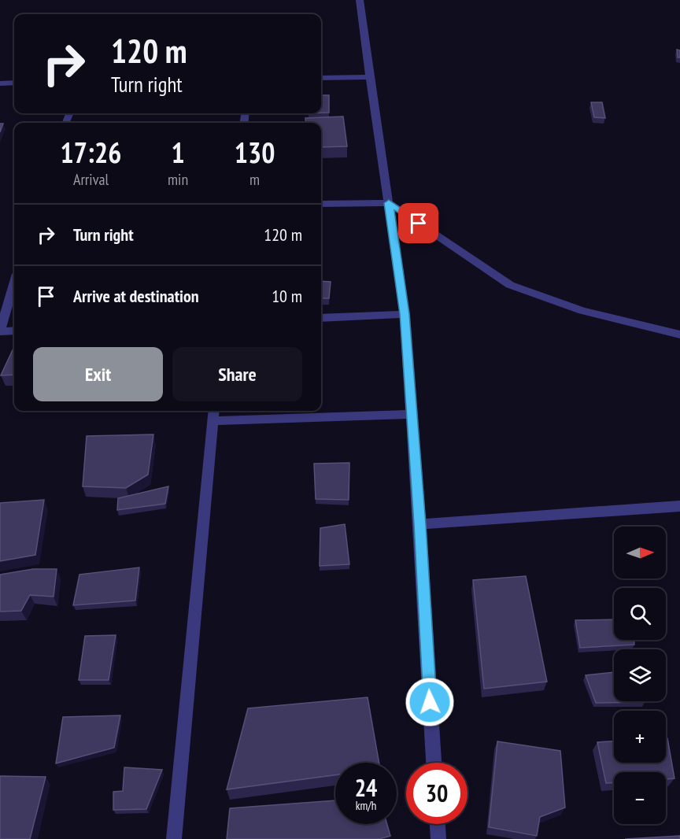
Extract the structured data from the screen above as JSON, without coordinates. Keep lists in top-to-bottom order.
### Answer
{
  "north": "right",
  "page": {
    "turn": ["120 m", "Turn right"],
    "eta": [
      "17:26",
      "Arrival",
      "1",
      "min",
      "130",
      "m"
    ],
    "list": [
      {
        "name": "Turn right",
        "value": "120 m"
      },
      {
        "name": "Arrive at destination",
        "value": "10 m"
      }
    ],
    "buttons": ["Exit", "Share"],
    "map_buttons": ["+", "−"],
    "speed": "24 km/h",
    "limit": "30"
  }
}
